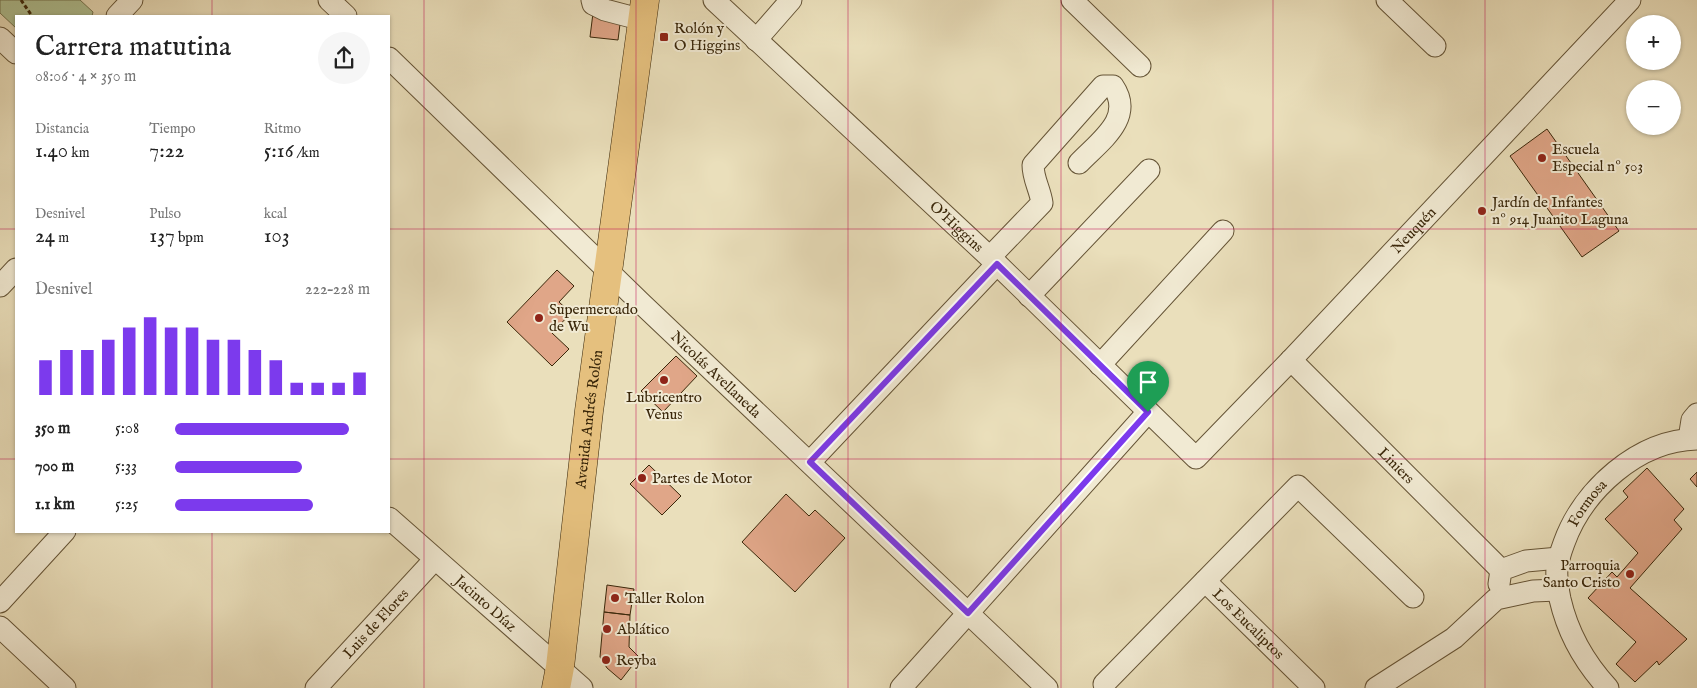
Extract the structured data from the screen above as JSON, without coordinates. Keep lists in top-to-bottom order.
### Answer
{
  "streets": {
    "main road": ["Avenida Andrés Rolón"],
    "street": [
      "O'Higgins",
      "Neuquén",
      "Nicolás Avellaneda",
      "Liniers",
      "Formosa",
      "Jacinto Díaz",
      "Luis de Flores",
      "Los Eucaliptos"
    ]
  },
  "crossings": [
    ["O'Higgins", "Neuquén"],
    ["Neuquén", "Liniers"],
    ["Nicolás Avellaneda", "Avenida Andrés Rolón"],
    ["Avenida Andrés Rolón", "Jacinto Díaz"],
    ["Jacinto Díaz", "Luis de Flores"]
  ],
  "places": {
    "transit": ["Rolón y O Higgins"],
    "other": [
      "Escuela Especial nº 503",
      "Jardín de Infantes nº 914 Juanito Laguna",
      "Supermercado de Wu",
      "Lubricentro Venus",
      "Partes de Motor",
      "Parroquia Santo Cristo",
      "Taller Rolon",
      "Ablático",
      "Reyba"
    ]
  },
  "page": {
    "map_buttons": ["+", "−"],
    "heading": ["Carrera matutina", "08:06 · 4 × 350 m"],
    "stats": [
      ["Distancia", "1.40 km"],
      ["Tiempo", "7:22"],
      ["Ritmo", "5:16 /km"],
      ["Desnivel", "24 m"],
      ["Pulso", "137 bpm"],
      ["kcal", "103"]
    ],
    "chart": ["Desnivel", "222–228 m"],
    "list": [
      {
        "name": "350 m",
        "note": "5:08"
      },
      {
        "name": "700 m",
        "note": "5:33"
      },
      {
        "name": "1.1 km",
        "note": "5:25"
      }
    ]
  }
}
